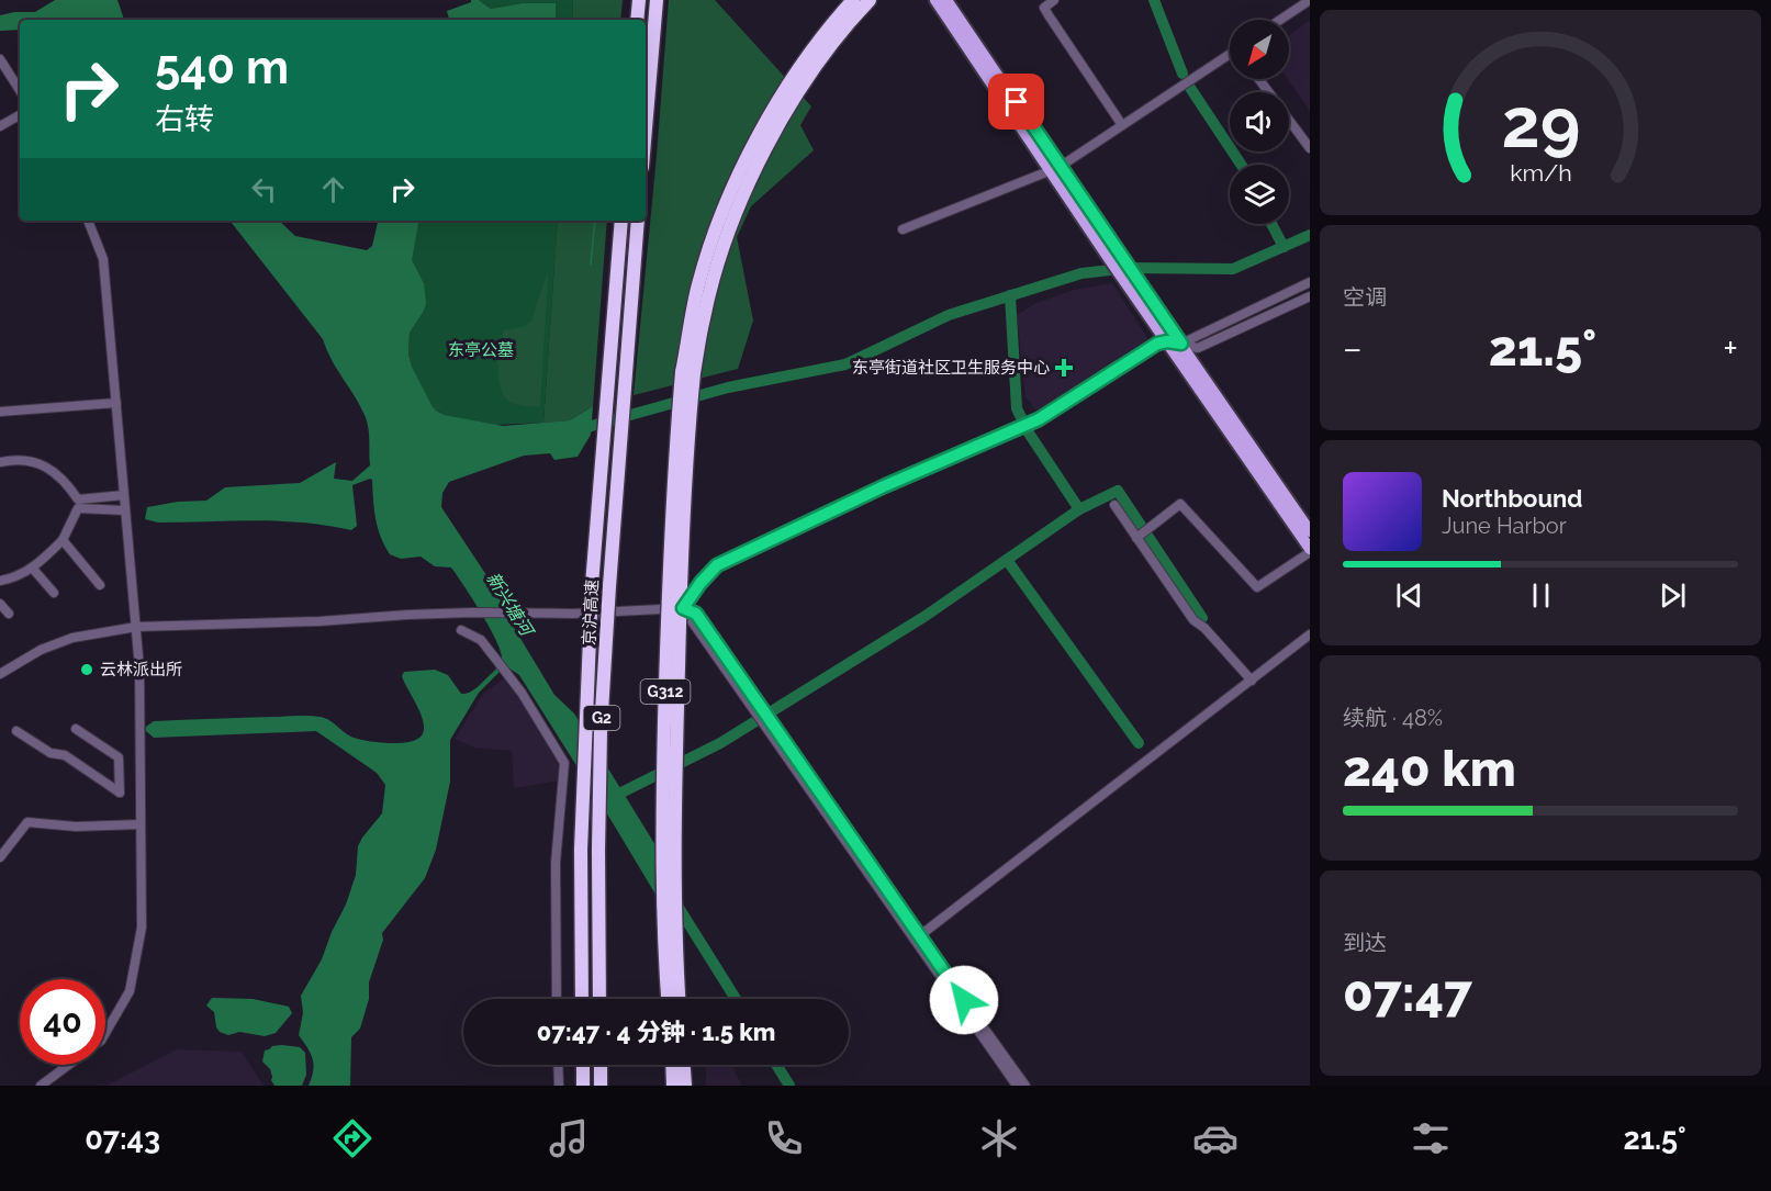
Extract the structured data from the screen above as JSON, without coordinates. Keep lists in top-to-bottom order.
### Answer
{
  "streets": {
    "highway": ["京沪高速", "G312", "G2"]
  },
  "water": ["新兴塘河"],
  "parks": ["东亭公墓"],
  "places": {
    "health": ["东亭街道社区卫生服务中心"],
    "other": ["云林派出所"]
  },
  "north": "bottom left",
  "page": {
    "turn": ["540 m", "右转"],
    "tile": [
      "空调",
      ["续航 · 48%", "240 km"],
      ["到达", "07:47"]
    ],
    "heat": ["−", "21.5°", "+"],
    "song": ["Northbound", "June Harbor"],
    "limit": "40",
    "trip": "07:47 · 4 分钟 · 1.5 km",
    "tabs": ["07:43", "21.5°"],
    "gauge": ["29", "km/h"]
  }
}
